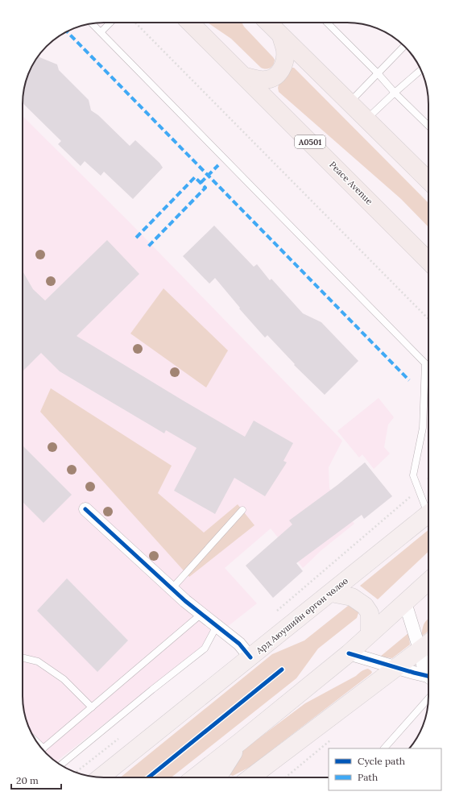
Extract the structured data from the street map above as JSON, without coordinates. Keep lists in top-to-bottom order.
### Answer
{
  "streets": {
    "highway": ["A0501", "Peace Avenue"],
    "main road": ["Ард Аюушийн өргөн чөлөө"]
  },
  "legend": ["Cycle path", "Path"],
  "scale_bar": "20 m"
}
